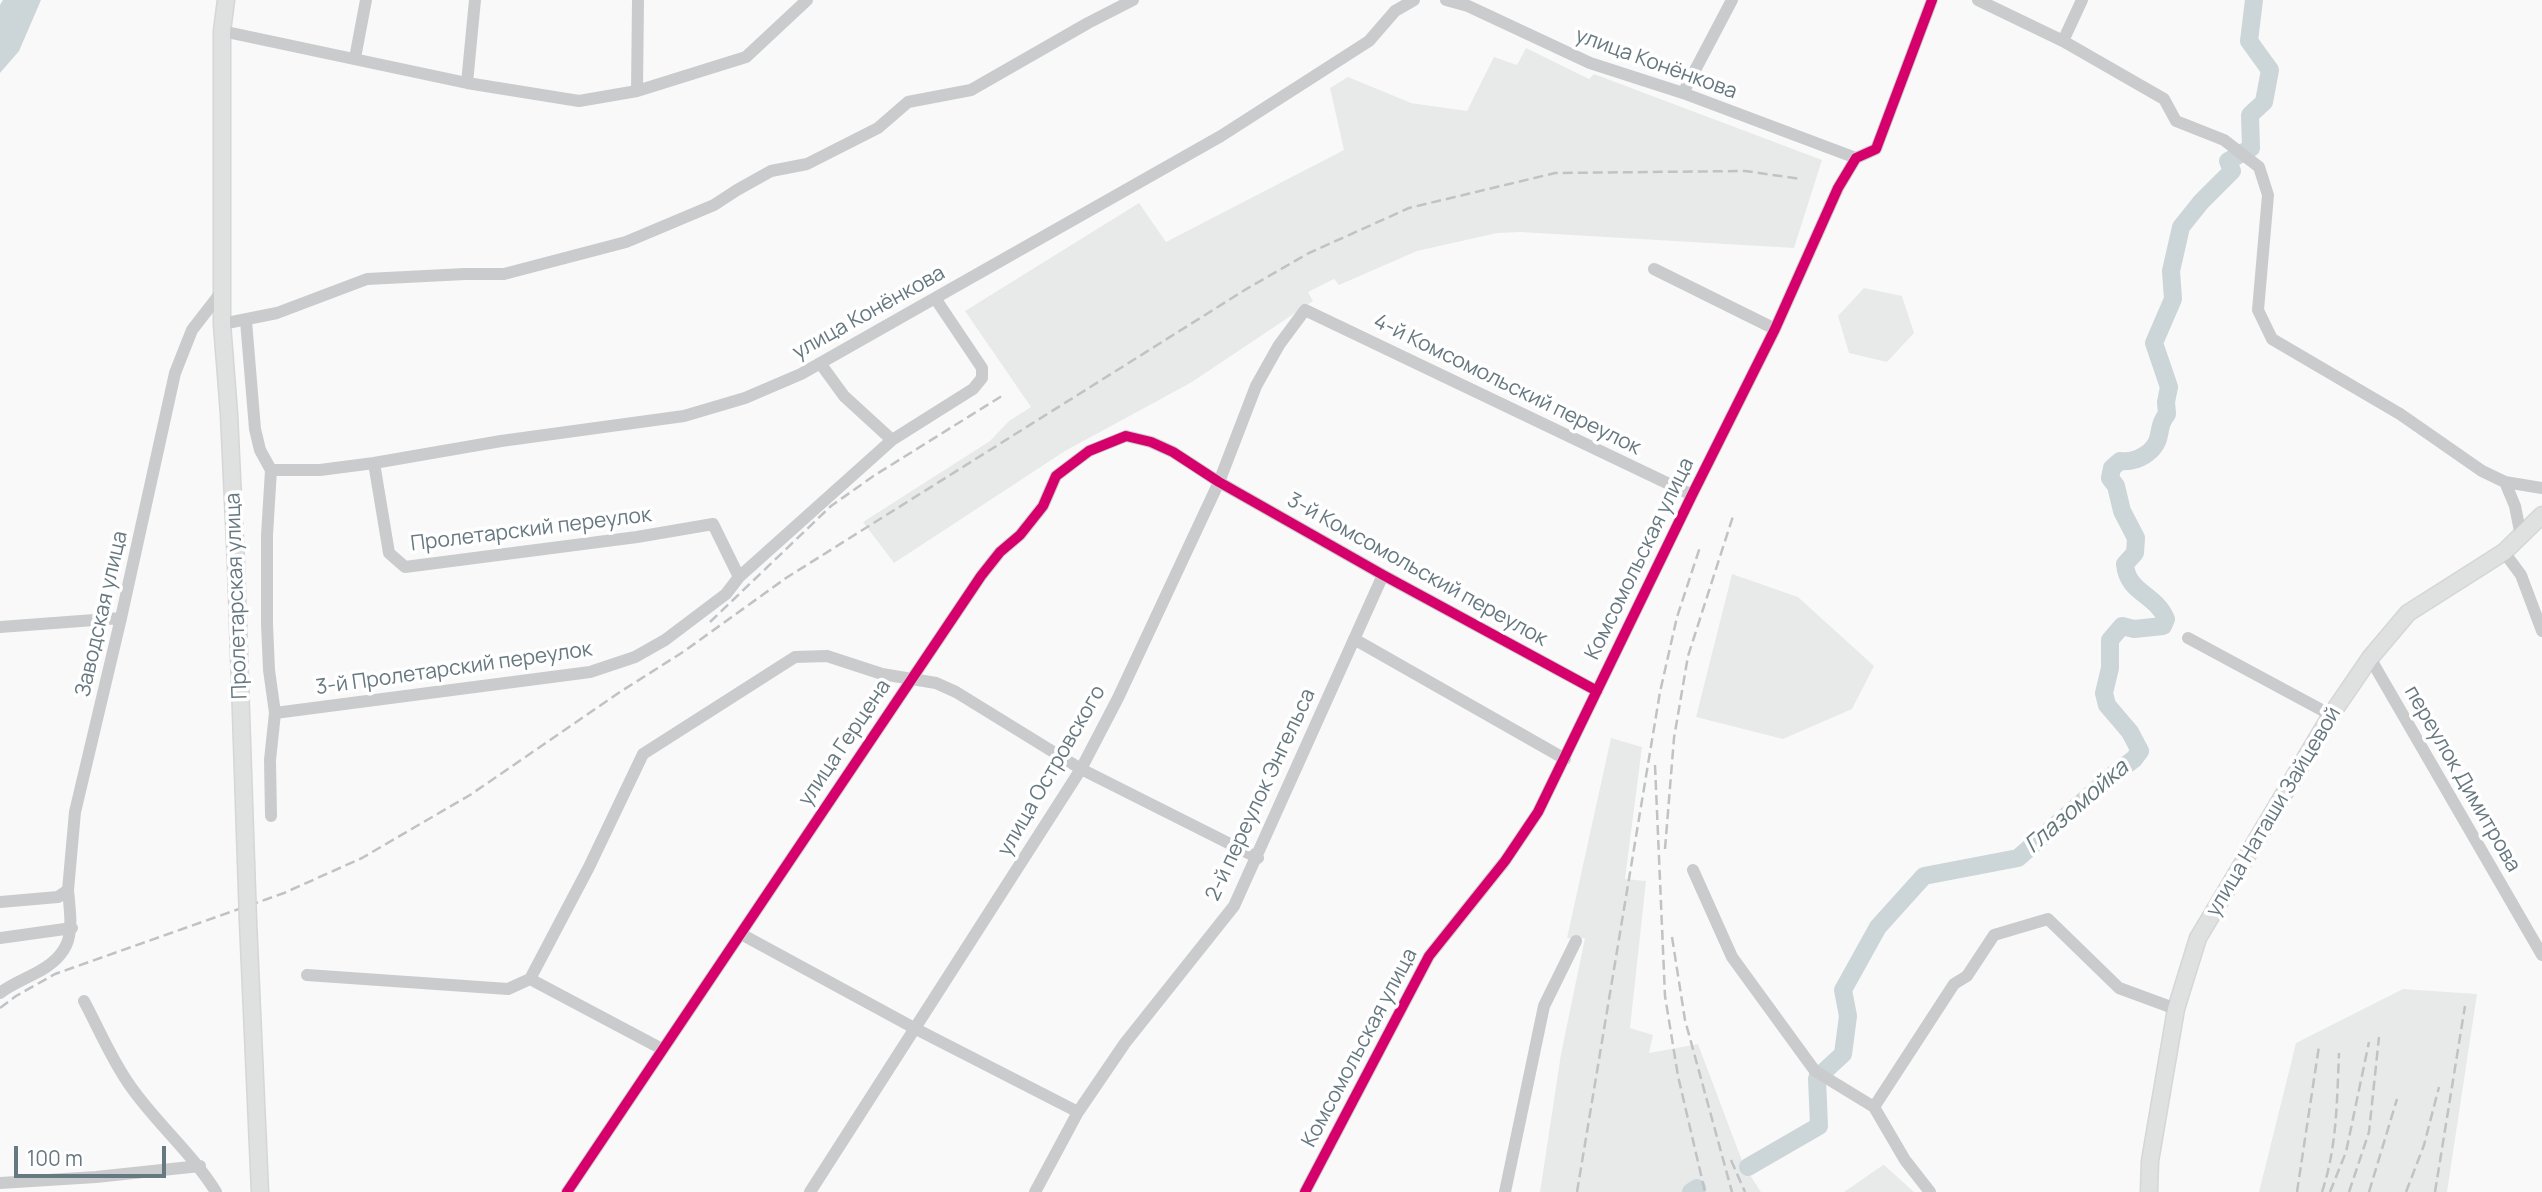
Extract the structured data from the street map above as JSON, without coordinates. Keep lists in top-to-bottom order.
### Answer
{
  "streets": {
    "main road": ["Пролетарская улица", "улица Наташи Зайцевой"],
    "street": [
      "улица Конёнкова",
      "4-й Комсомольский переулок",
      "Пролетарский переулок",
      "Комсомольская улица",
      "3-й Комсомольский переулок",
      "Заводская улица",
      "3-й Пролетарский переулок",
      "улица Герцена",
      "улица Островского",
      "переулок Димитрова",
      "2-й переулок Энгельса"
    ]
  },
  "crossings": [
    ["улица Конёнкова", "Пролетарский переулок"],
    ["улица Конёнкова", "Комсомольская улица"],
    ["улица Конёнкова", "Пролетарская улица"],
    ["улица Конёнкова", "3-й Пролетарский переулок"],
    ["4-й Комсомольский переулок", "Комсомольская улица"],
    ["4-й Комсомольский переулок", "улица Островского"],
    ["Пролетарский переулок", "3-й Пролетарский переулок"],
    ["Комсомольская улица", "3-й Комсомольский переулок"],
    ["3-й Комсомольский переулок", "улица Герцена"],
    ["3-й Комсомольский переулок", "улица Островского"],
    ["3-й Комсомольский переулок", "2-й переулок Энгельса"],
    ["Пролетарская улица", "Заводская улица"],
    ["Пролетарская улица", "3-й Пролетарский переулок"],
    ["улица Герцена", "улица Островского"],
    ["переулок Димитрова", "улица Наташи Зайцевой"]
  ],
  "water": ["Глазомойка"],
  "scale_bar": "100 m"
}
